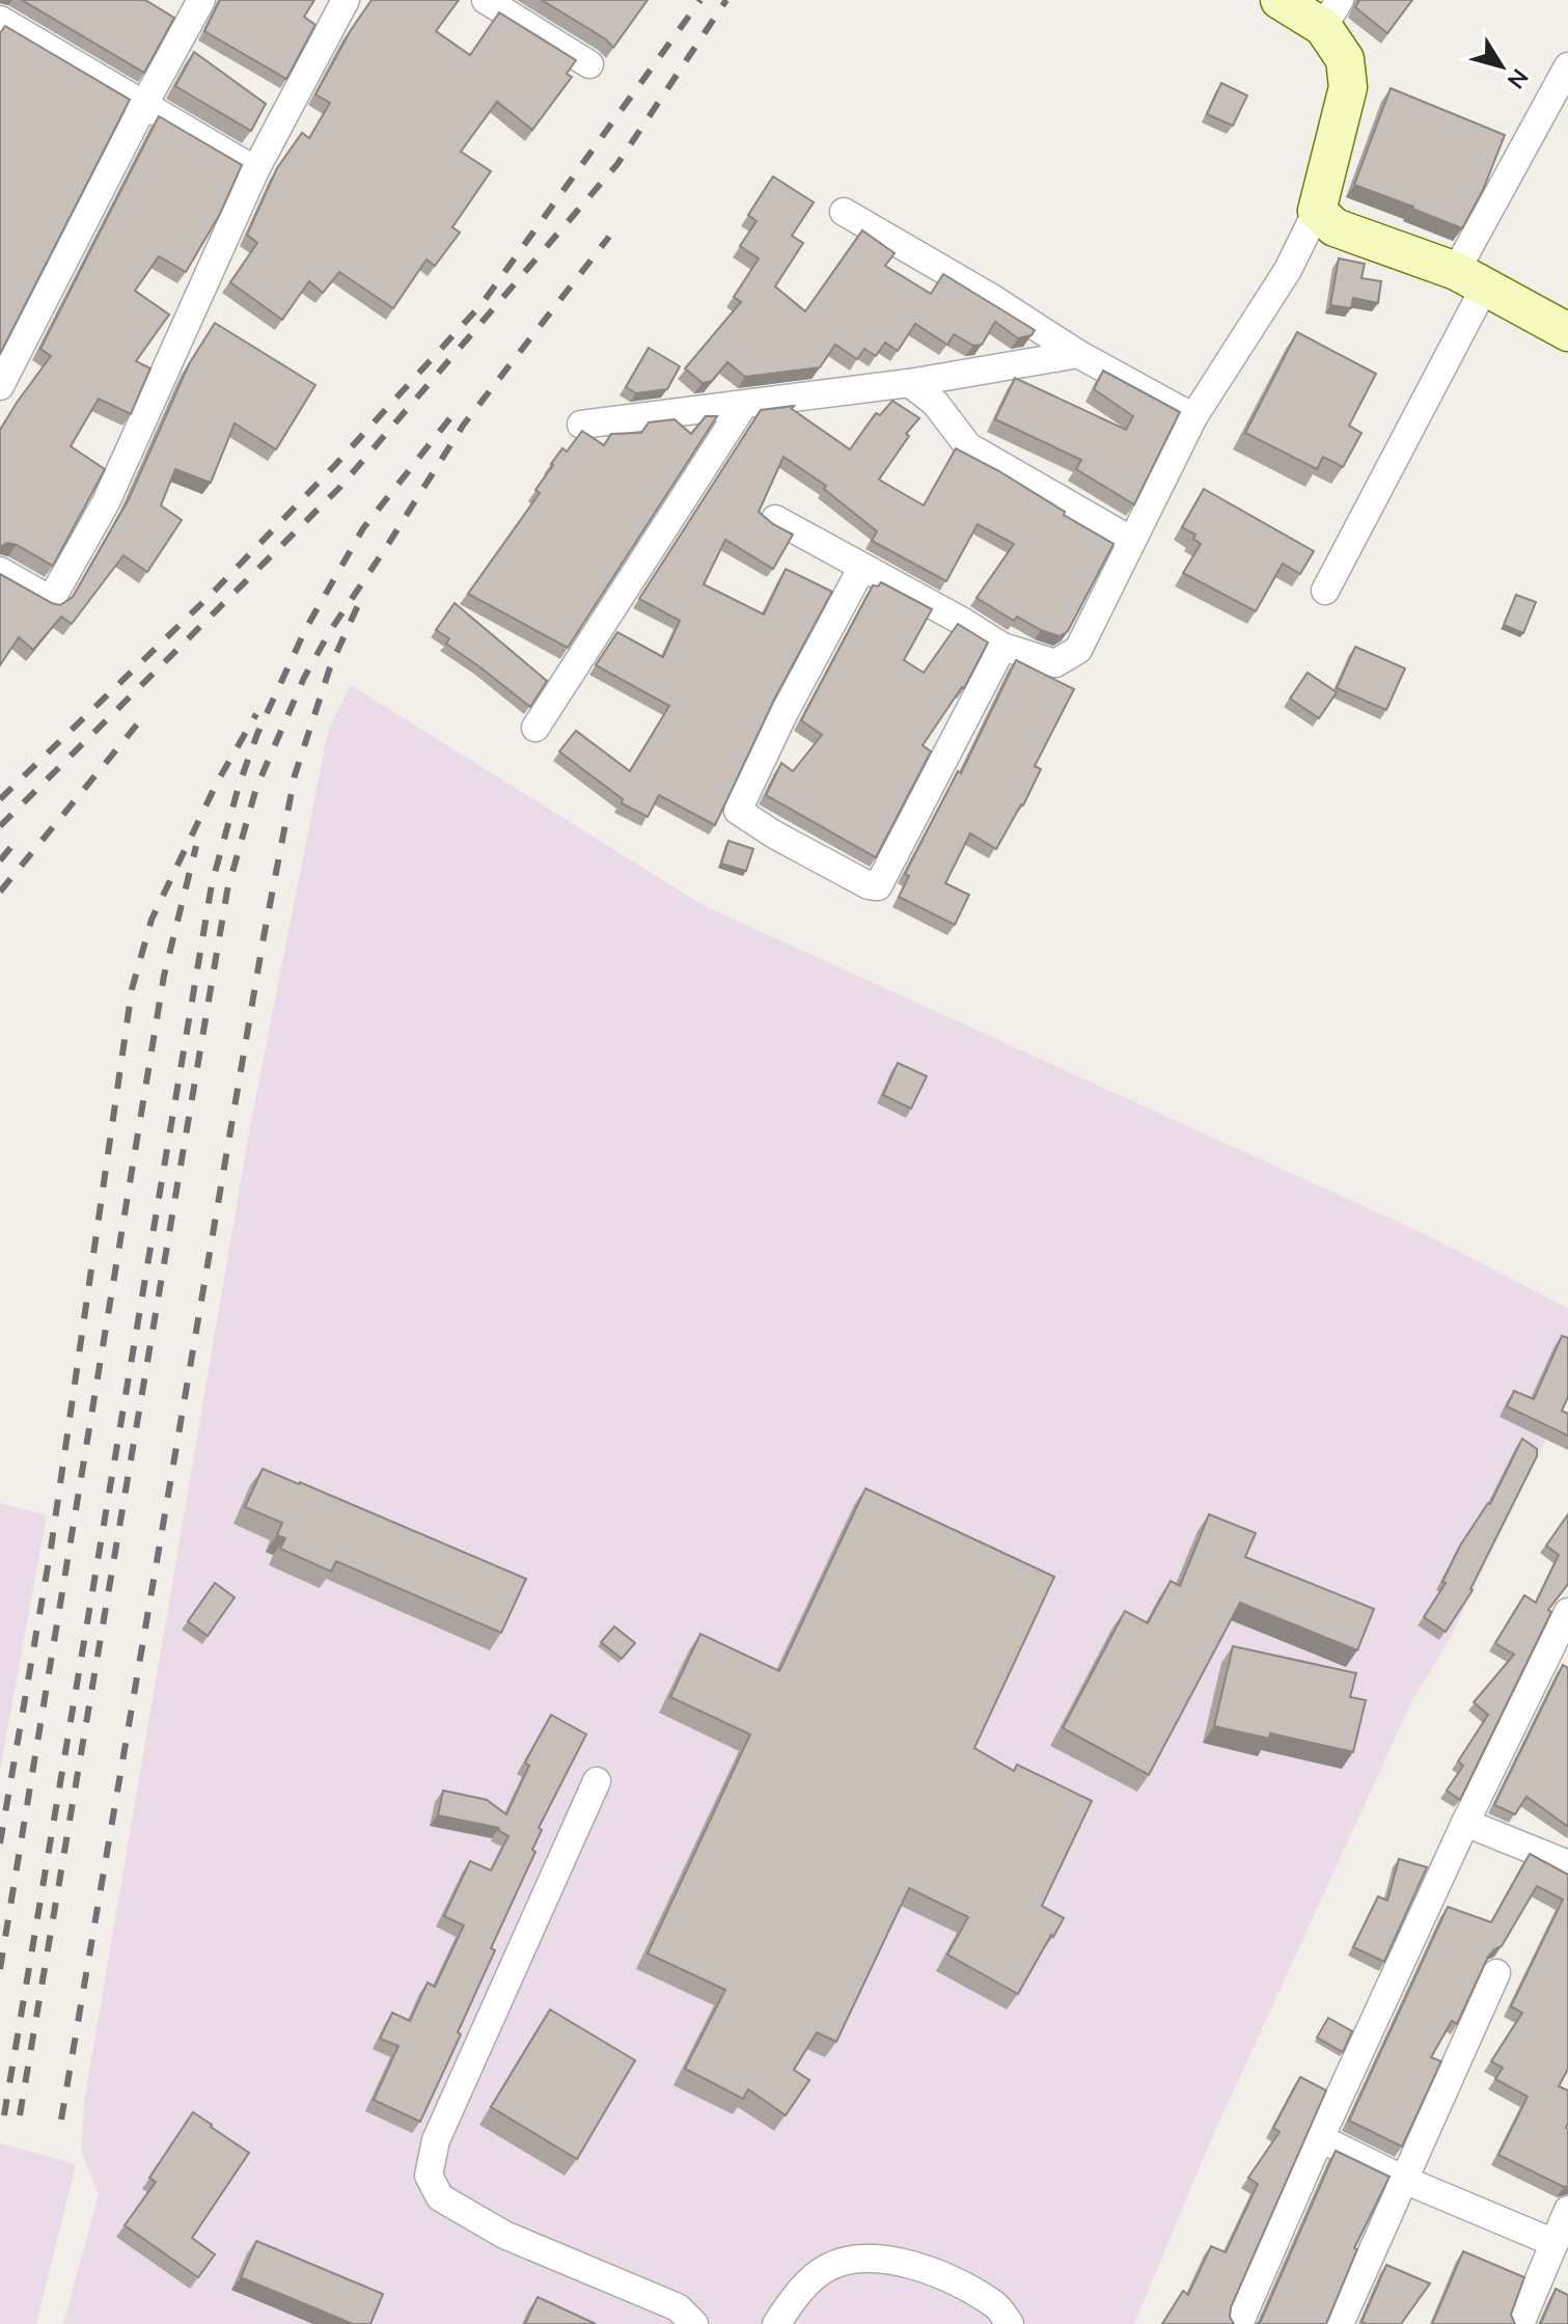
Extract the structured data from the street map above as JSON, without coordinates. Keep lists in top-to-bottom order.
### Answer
{
  "north": "bottom right"
}
